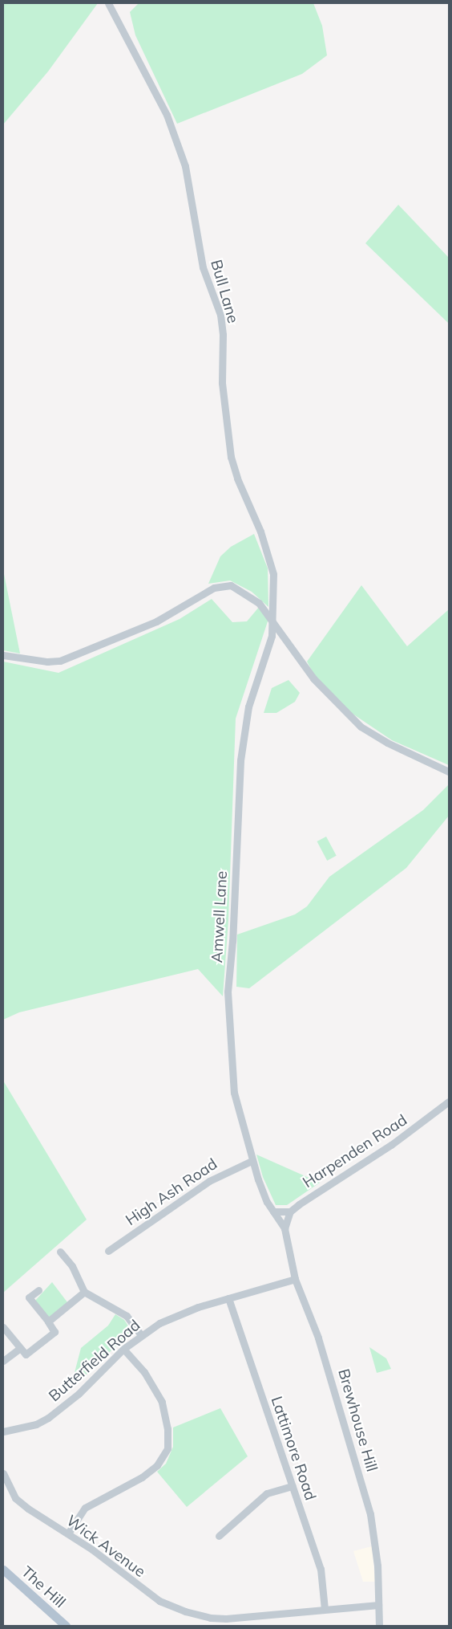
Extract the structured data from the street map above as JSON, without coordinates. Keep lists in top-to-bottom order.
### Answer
{
  "streets": {
    "main road": ["The Hill"],
    "street": [
      "Bull Lane",
      "Amwell Lane",
      "Harpenden Road",
      "High Ash Road",
      "Butterfield Road",
      "Brewhouse Hill",
      "Lattimore Road",
      "Wick Avenue"
    ]
  },
  "crossings": [
    ["Bull Lane", "Amwell Lane"],
    ["Amwell Lane", "High Ash Road"],
    ["Amwell Lane", "Brewhouse Hill"],
    ["Butterfield Road", "Brewhouse Hill"],
    ["Butterfield Road", "Lattimore Road"],
    ["Brewhouse Hill", "Wick Avenue"],
    ["Lattimore Road", "Wick Avenue"]
  ]
}
